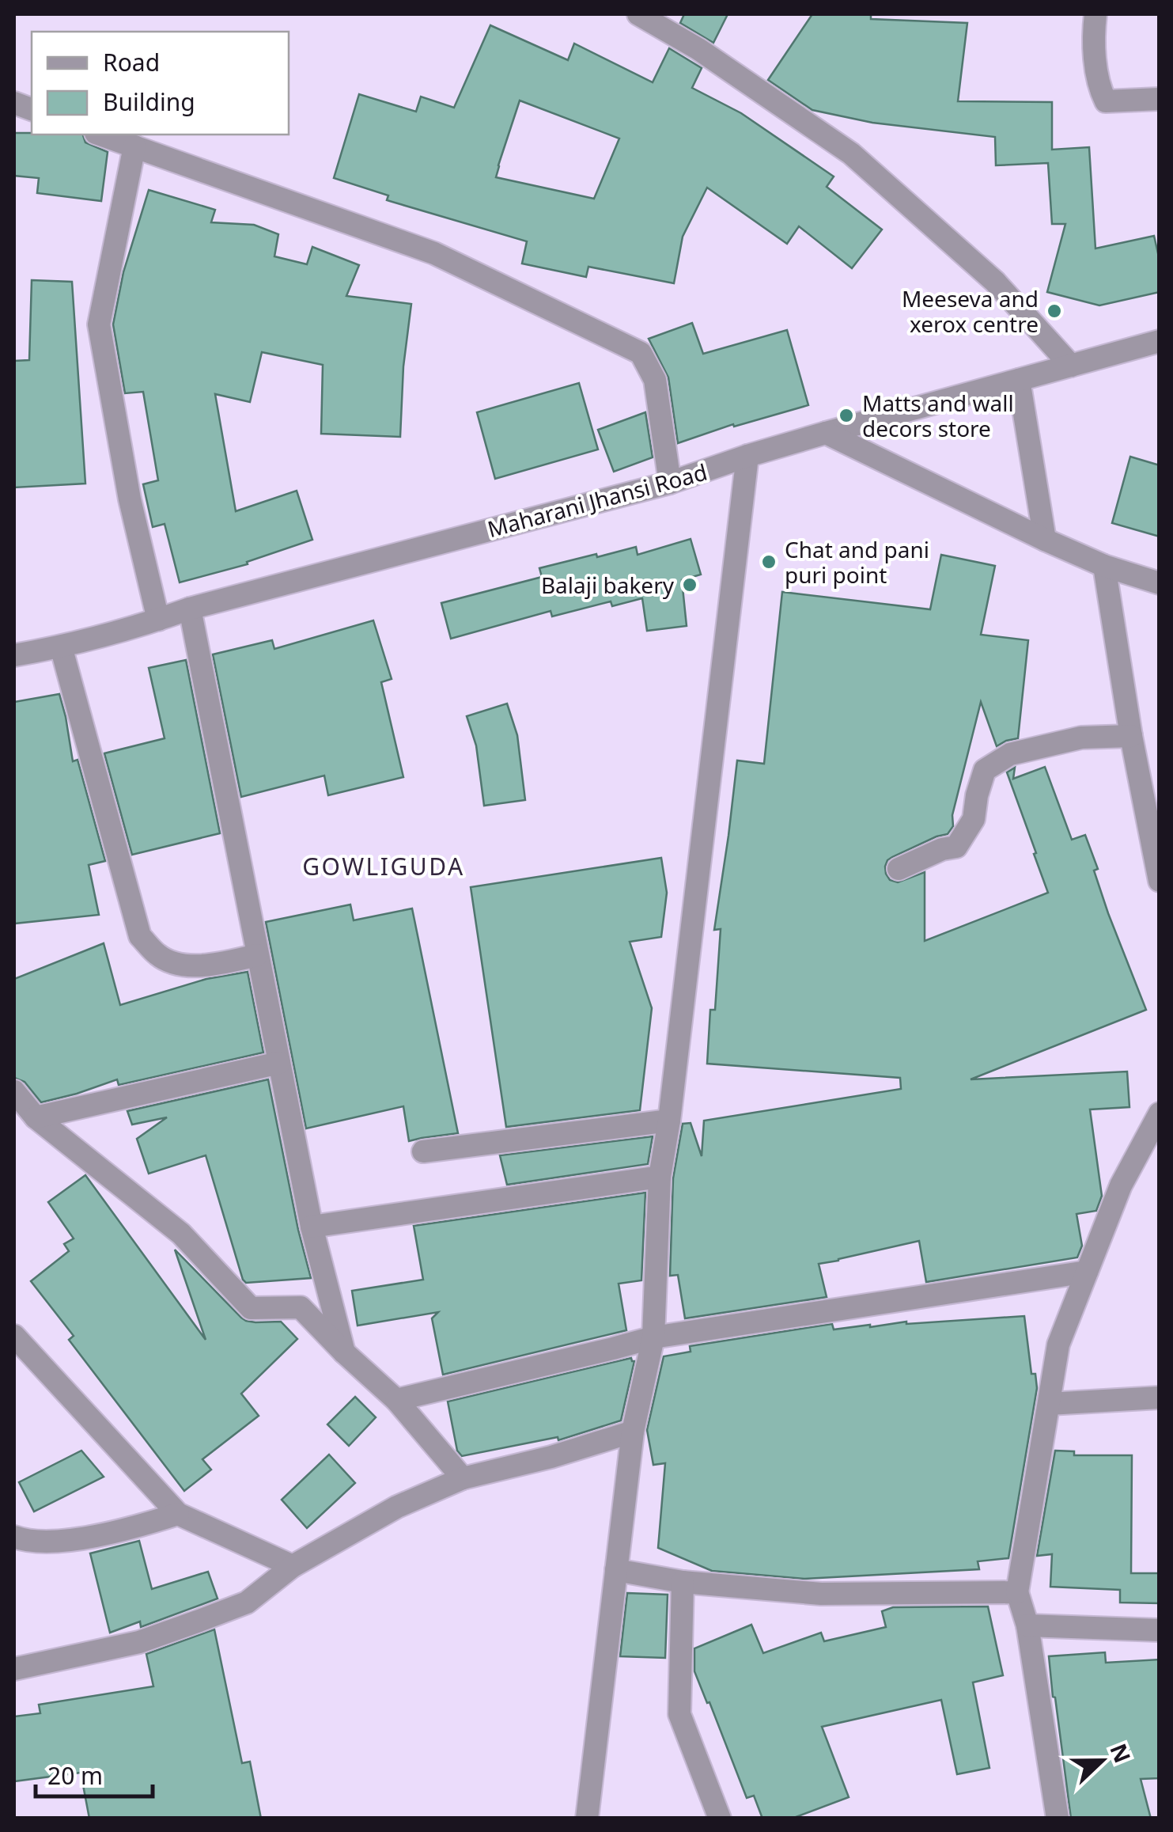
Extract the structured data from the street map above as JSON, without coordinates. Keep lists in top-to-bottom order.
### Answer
{
  "streets": {
    "street": ["Maharani Jhansi Road"]
  },
  "districts": ["GOWLIGUDA"],
  "places": [
    "Meeseva and xerox centre",
    "Matts and wall decors store",
    "Chat and pani puri point",
    "Balaji bakery"
  ],
  "legend": ["Road", "Building"],
  "scale_bar": "20 m",
  "north": "right"
}
